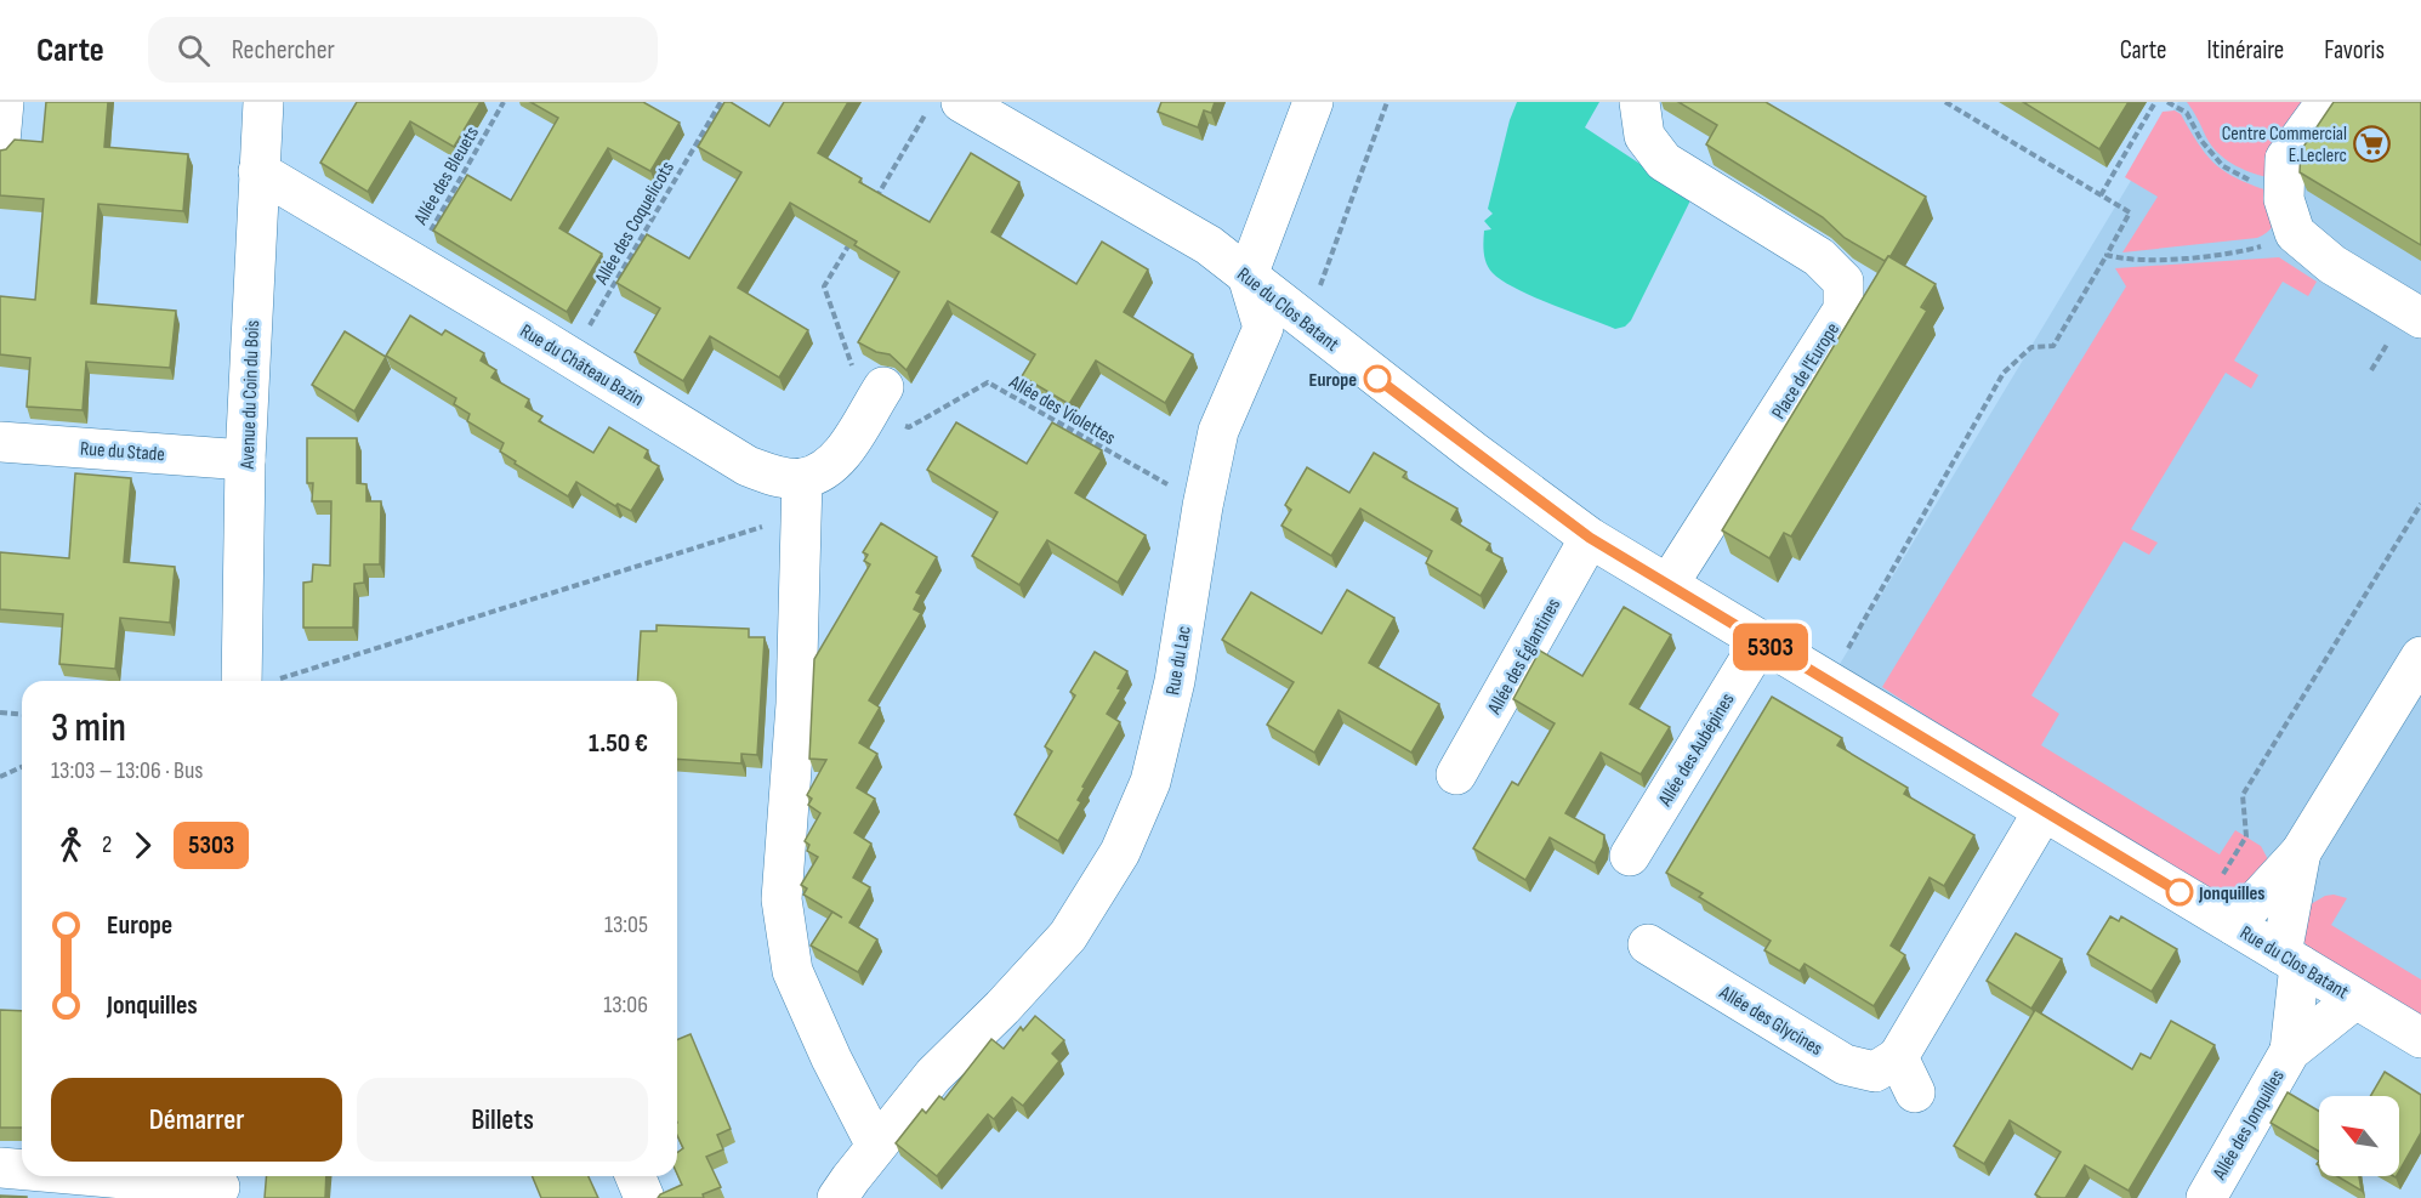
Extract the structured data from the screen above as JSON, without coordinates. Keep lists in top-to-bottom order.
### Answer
{
  "streets": {
    "street": [
      "Rue du Clos Batant",
      "Rue du Château Bazin",
      "Place de l'Europe",
      "Avenue du Coin du Bois",
      "Rue du Stade",
      "Allée des Églantines",
      "Rue du Lac",
      "Allée des Aubépines",
      "Allée des Glycines",
      "Allée des Jonquilles"
    ],
    "path": ["Allée des Bleuets", "Allée des Coquelicots", "Allée des Violettes"]
  },
  "crossings": [
    ["Allée des Bleuets", "Rue du Château Bazin"],
    ["Allée des Coquelicots", "Rue du Château Bazin"],
    ["Rue du Clos Batant", "Place de l'Europe"],
    ["Rue du Clos Batant", "Allée des Églantines"],
    ["Rue du Clos Batant", "Rue du Lac"],
    ["Rue du Clos Batant", "Allée des Aubépines"],
    ["Rue du Clos Batant", "Allée des Jonquilles"],
    ["Rue du Château Bazin", "Avenue du Coin du Bois"],
    ["Avenue du Coin du Bois", "Rue du Stade"],
    ["Allée des Violettes", "Rue du Lac"]
  ],
  "places": {
    "supermarket": ["Centre Commercial E.Leclerc"],
    "other": ["Europe", "Jonquilles"]
  },
  "lines": ["bus line 5303"],
  "north": "top left",
  "page": {
    "header": "Carte",
    "search": "Rechercher",
    "nav": ["Carte", "Itinéraire", "Favoris"],
    "on_map": "5303",
    "heading": ["3 min", "13:03 – 13:06 · Bus", "1.50 €"],
    "legs": ["2", "5303"],
    "list": [
      {
        "name": "Europe",
        "value": "13:05"
      },
      {
        "name": "Jonquilles",
        "value": "13:06"
      }
    ],
    "buttons": ["Démarrer", "Billets"]
  }
}
